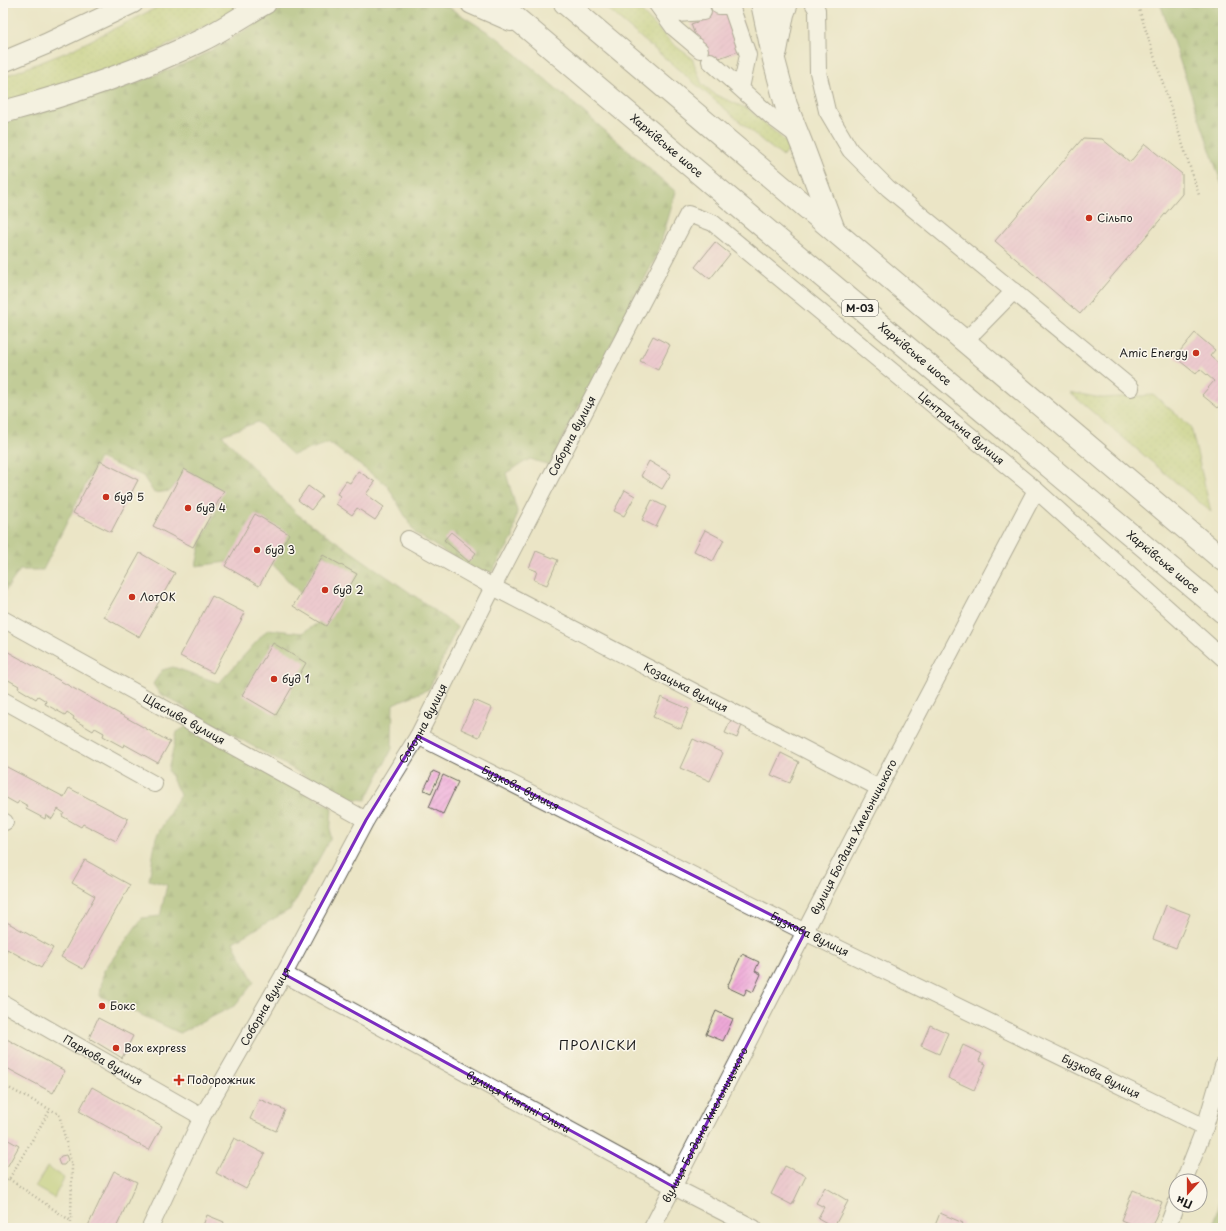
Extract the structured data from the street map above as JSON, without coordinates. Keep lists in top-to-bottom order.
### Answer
{
  "streets": {
    "highway": ["Харківське шосе", "М-03"],
    "street": [
      "Центральна вулиця",
      "Соборна вулиця",
      "Козацька вулиця",
      "Щаслива вулиця",
      "Бузкова вулиця",
      "вулиця Богдана Хмельницького",
      "Паркова вулиця",
      "вулиця Княгині Ольги"
    ]
  },
  "crossings": [
    ["Центральна вулиця", "Соборна вулиця"],
    ["Центральна вулиця", "вулиця Богдана Хмельницького"],
    ["Соборна вулиця", "Козацька вулиця"],
    ["Соборна вулиця", "Щаслива вулиця"],
    ["Соборна вулиця", "Бузкова вулиця"],
    ["Соборна вулиця", "Паркова вулиця"],
    ["Соборна вулиця", "вулиця Княгині Ольги"],
    ["Козацька вулиця", "вулиця Богдана Хмельницького"],
    ["Бузкова вулиця", "вулиця Богдана Хмельницького"],
    ["вулиця Богдана Хмельницького", "вулиця Княгині Ольги"]
  ],
  "districts": ["ПРОЛІСКИ"],
  "places": {
    "other": [
      "Сільпо",
      "Amic Energy",
      "буд 5",
      "буд 4",
      "буд 3",
      "буд 2",
      "ЛотОК",
      "буд 1",
      "Бокс",
      "Box express"
    ],
    "health": ["Подорожник"]
  },
  "north": "bottom"
}
